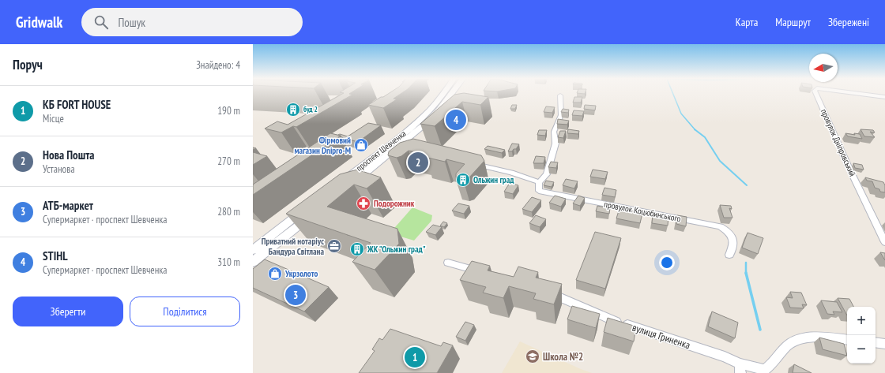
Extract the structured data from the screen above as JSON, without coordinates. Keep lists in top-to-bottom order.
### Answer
{
  "streets": {
    "street": [
      "провулок Дніпровський",
      "проспект Шевченка",
      "провулок Коцюбинського",
      "вулиця Гриненка"
    ]
  },
  "places": {
    "building": ["буд 2", "Ольжин град", "ЖК \"Ольжин град\""],
    "shop": ["Фірмовий магазин Dnipro-M", "Укрзолото"],
    "pharmacy": ["Подорожник"],
    "office": ["Приватний нотаріус Бандура Світлана"],
    "school or university": ["Школа №2"]
  },
  "north": "left",
  "page": {
    "header": "Gridwalk",
    "search": "Пошук",
    "nav": ["Карта", "Маршрут", "Збережені"],
    "heading": ["Поруч", "Знайдено: 4"],
    "list": [
      {
        "mark": "1",
        "name": "КБ FORT HOUSE",
        "note": "Місце",
        "value": "190 m"
      },
      {
        "mark": "2",
        "name": "Нова Пошта",
        "note": "Установа",
        "value": "270 m"
      },
      {
        "mark": "3",
        "name": "АТБ-маркет",
        "note": "Супермаркет · проспект Шевченка",
        "value": "280 m"
      },
      {
        "mark": "4",
        "name": "STIHL",
        "note": "Супермаркет · проспект Шевченка",
        "value": "310 m"
      }
    ],
    "pins": [
      "4",
      "2",
      "3",
      "1"
    ],
    "buttons": ["Зберегти", "Поділитися"],
    "map_buttons": ["+", "−"]
  }
}
